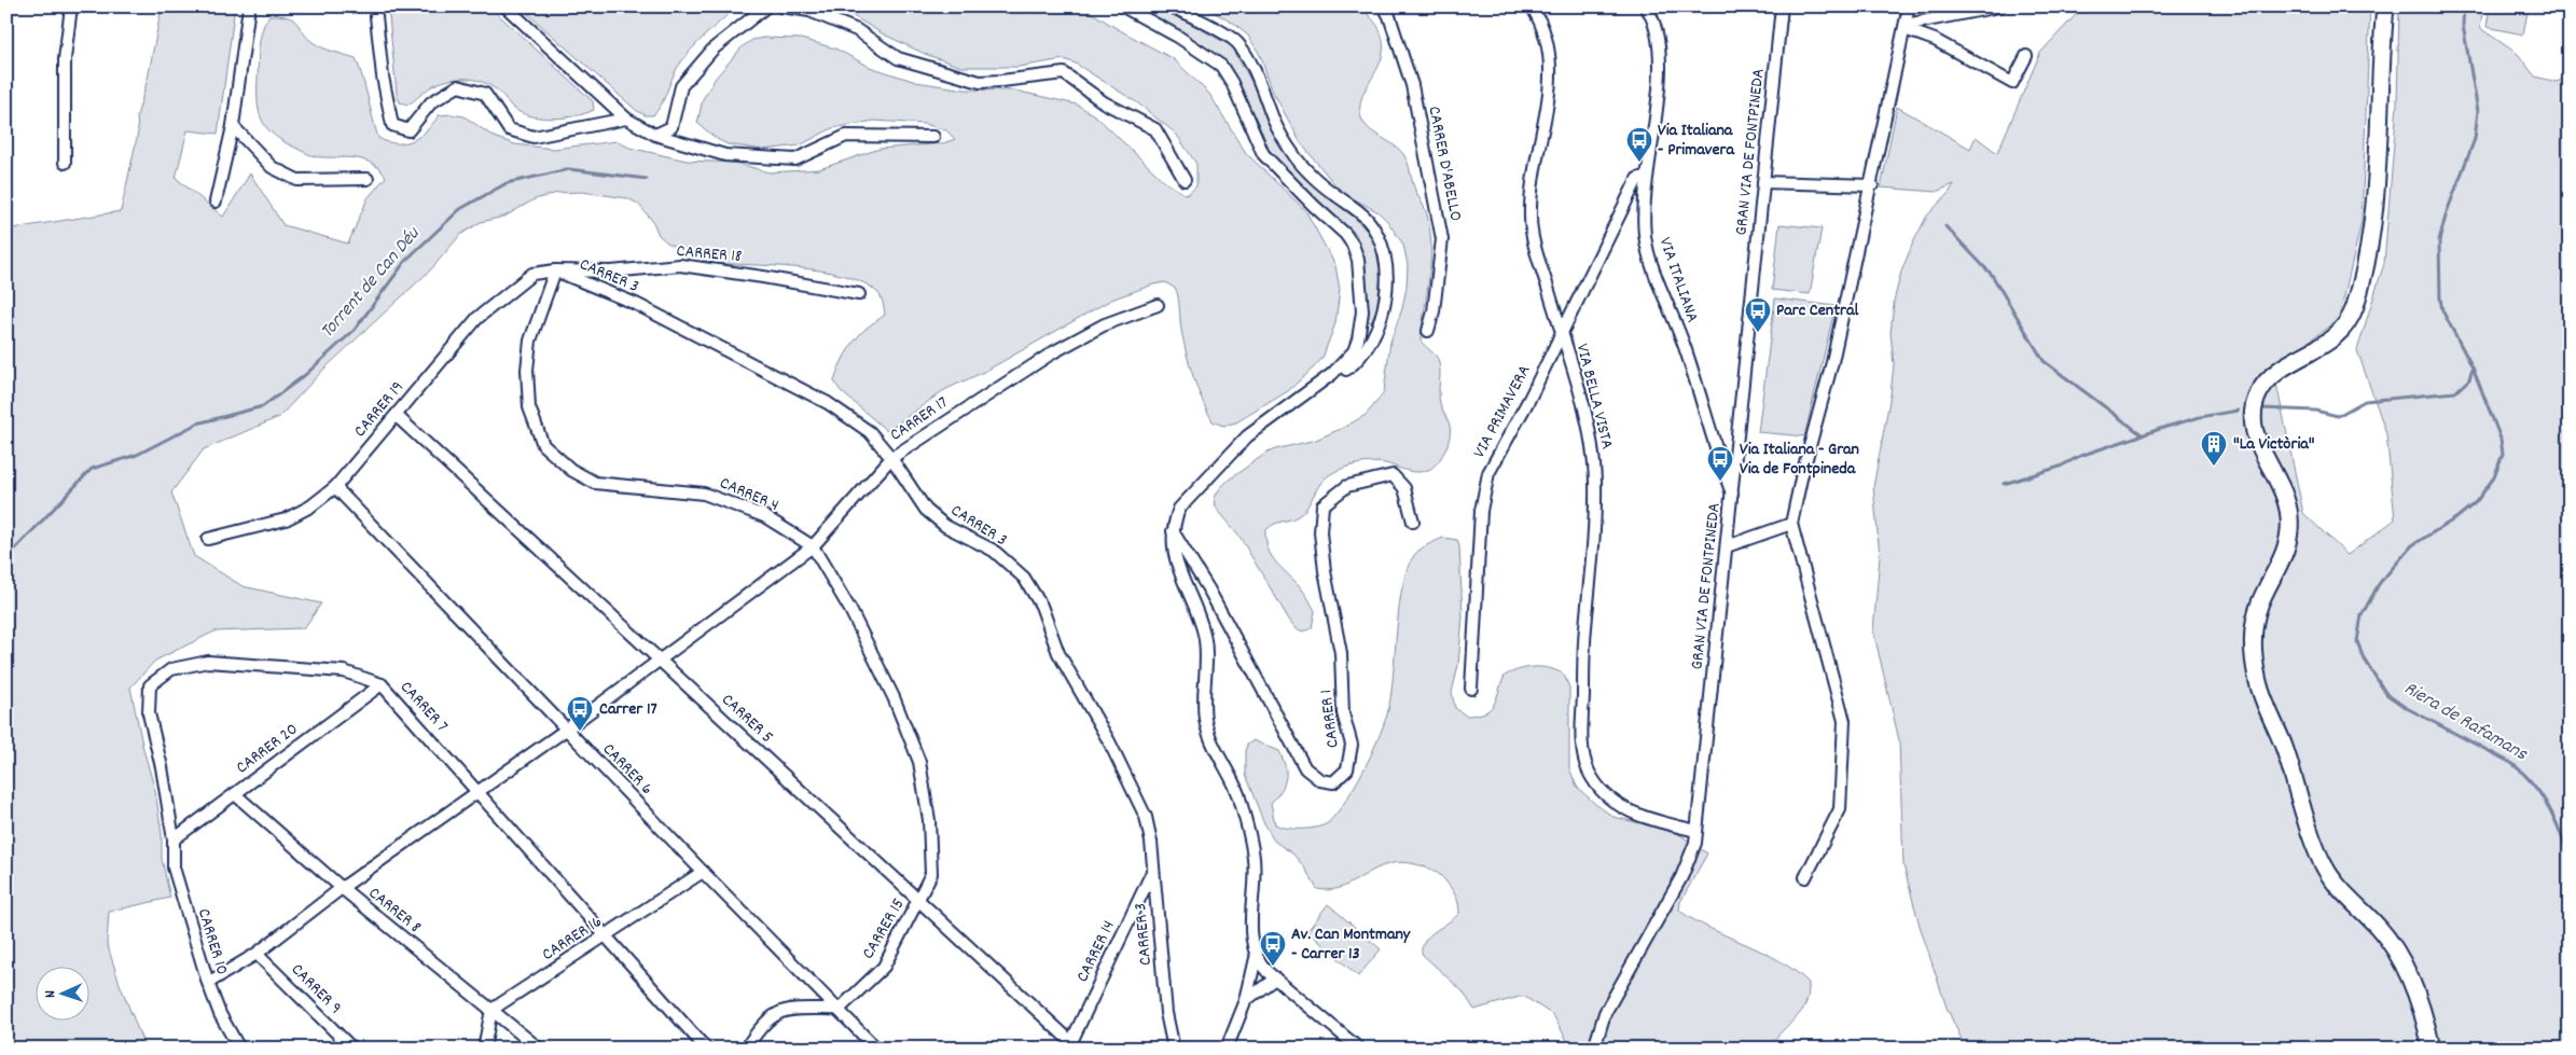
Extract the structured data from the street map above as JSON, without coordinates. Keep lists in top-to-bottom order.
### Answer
{
  "streets": {
    "street": [
      "GRAN VIA DE FONTPINEDA",
      "CARRER D'ABELLO",
      "CARRER 18",
      "CARRER 3",
      "VIA ITALIANA",
      "VIA BELLA VISTA",
      "CARRER 19",
      "VIA PRIMAVERA",
      "CARRER 17",
      "CARRER 4",
      "CARRER 7",
      "CARRER 5",
      "CARRER 1",
      "CARRER 20",
      "CARRER 6",
      "CARRER 8",
      "CARRER 15",
      "CARRER 16",
      "CARRER 10",
      "CARRER 14",
      "CARRER 9"
    ]
  },
  "crossings": [
    ["GRAN VIA DE FONTPINEDA", "VIA ITALIANA"],
    ["GRAN VIA DE FONTPINEDA", "VIA BELLA VISTA"],
    ["CARRER 18", "CARRER 3"],
    ["CARRER 18", "CARRER 19"],
    ["CARRER 18", "CARRER 4"],
    ["CARRER 3", "CARRER 19"],
    ["CARRER 3", "CARRER 17"],
    ["CARRER 3", "CARRER 4"],
    ["CARRER 3", "CARRER 14"],
    ["VIA ITALIANA", "VIA PRIMAVERA"],
    ["VIA BELLA VISTA", "VIA PRIMAVERA"],
    ["CARRER 19", "CARRER 4"],
    ["CARRER 19", "CARRER 5"],
    ["CARRER 19", "CARRER 6"],
    ["CARRER 17", "CARRER 4"],
    ["CARRER 17", "CARRER 7"],
    ["CARRER 17", "CARRER 5"],
    ["CARRER 17", "CARRER 6"],
    ["CARRER 17", "CARRER 8"],
    ["CARRER 17", "CARRER 10"],
    ["CARRER 17", "CARRER 9"],
    ["CARRER 4", "CARRER 5"],
    ["CARRER 4", "CARRER 15"],
    ["CARRER 7", "CARRER 20"],
    ["CARRER 7", "CARRER 16"],
    ["CARRER 7", "CARRER 10"],
    ["CARRER 5", "CARRER 15"],
    ["CARRER 5", "CARRER 14"],
    ["CARRER 20", "CARRER 8"],
    ["CARRER 20", "CARRER 10"],
    ["CARRER 6", "CARRER 15"],
    ["CARRER 6", "CARRER 16"],
    ["CARRER 8", "CARRER 16"]
  ],
  "water": ["Torrent de Can Déu", "Riera de Rafamans"],
  "places": {
    "bus stop": [
      "Via Italiana - Primavera",
      "Parc Central",
      "Via Italiana - Gran Via de Fontpineda",
      "Carrer 17",
      "Av. Can Montmany - Carrer 13"
    ],
    "building": ["\"La Victòria\""]
  },
  "north": "left"
}
